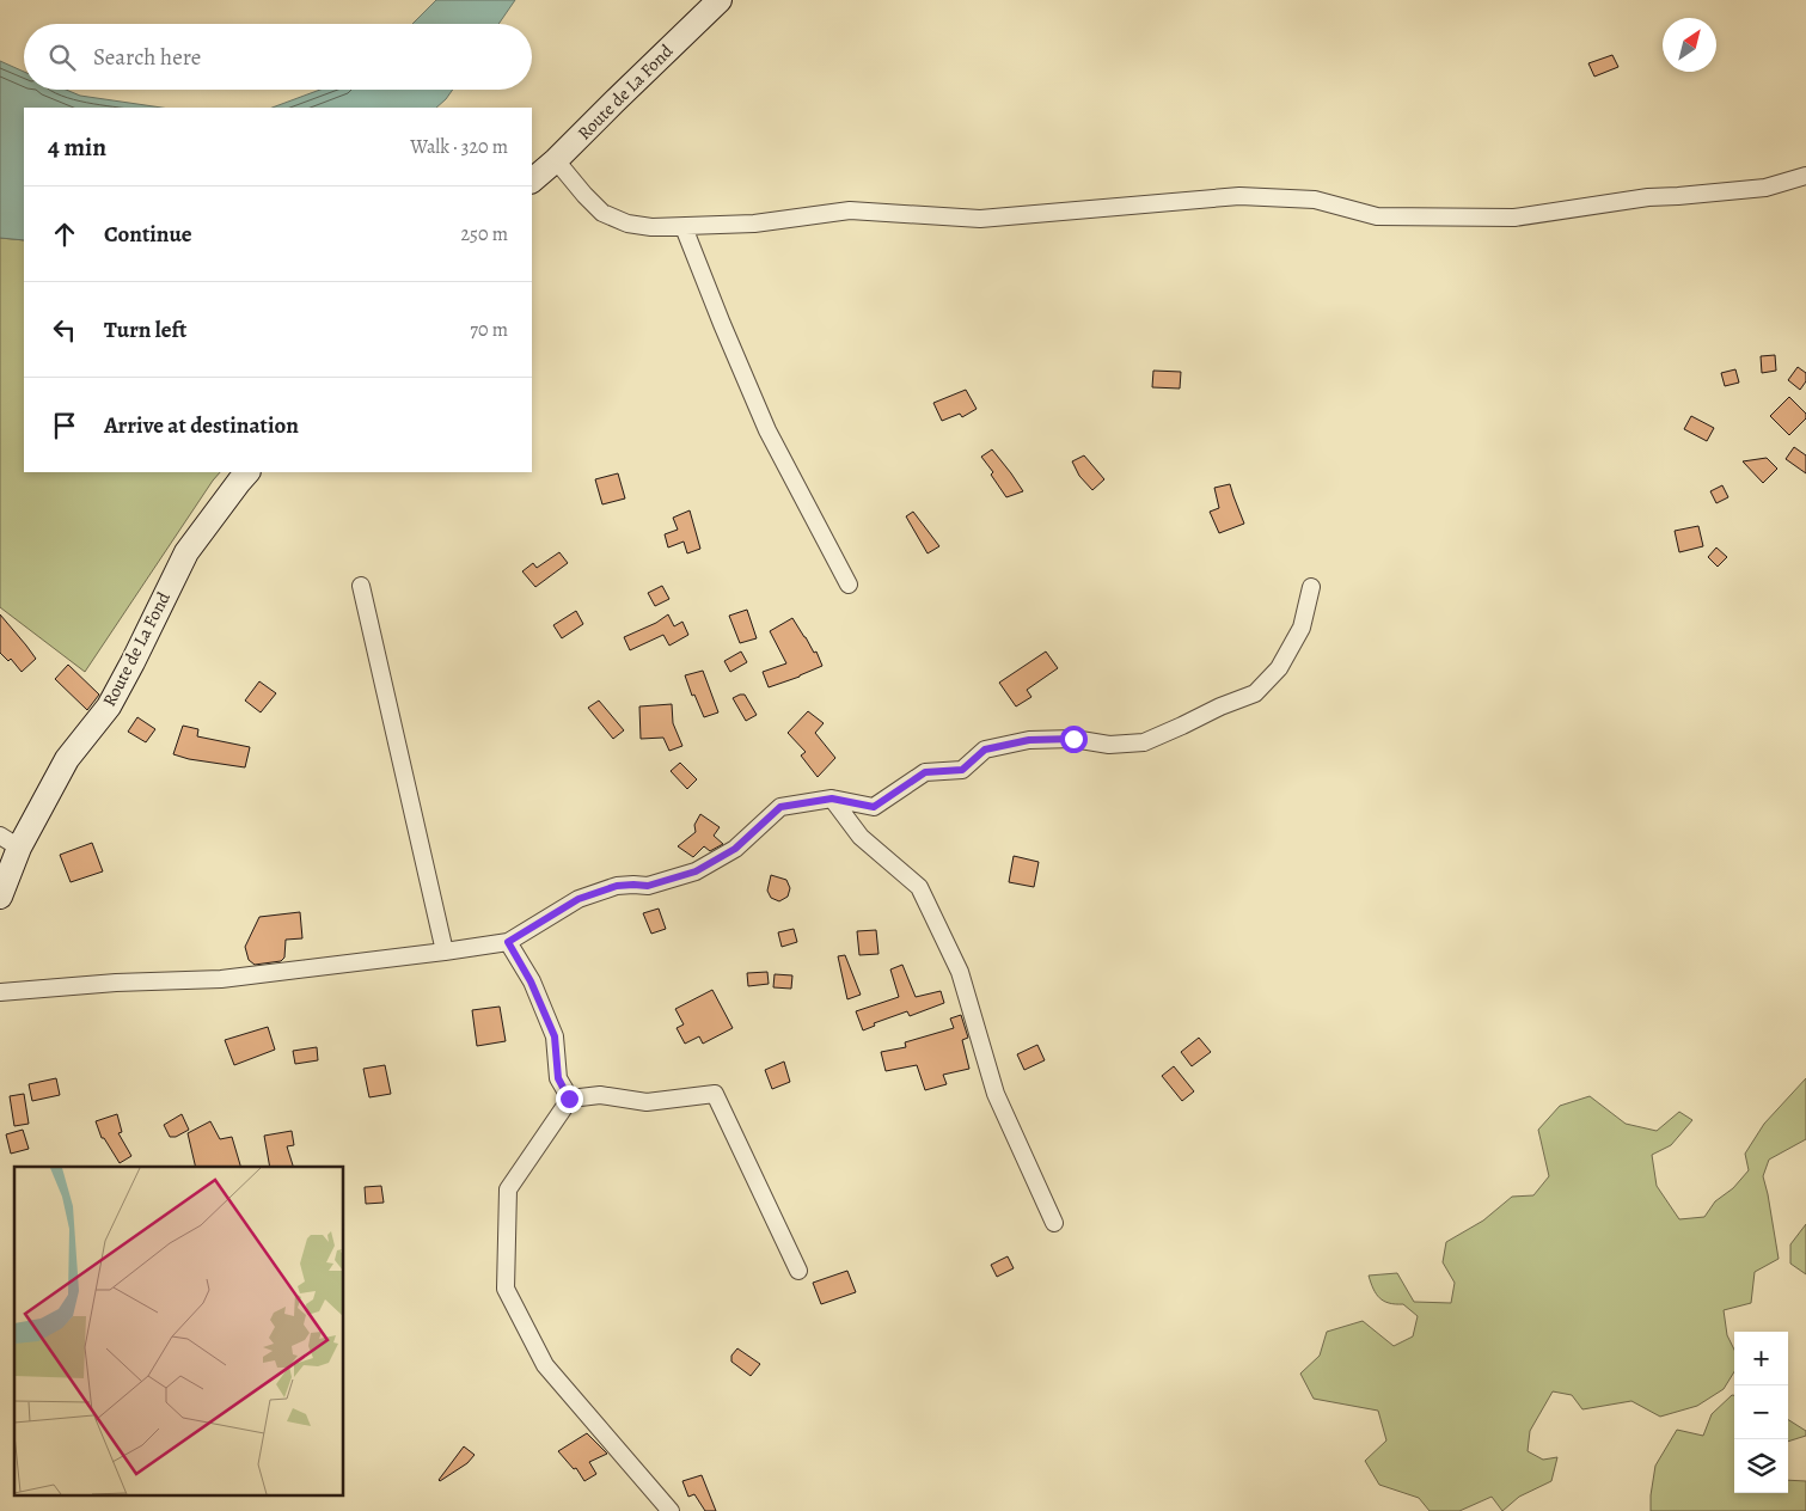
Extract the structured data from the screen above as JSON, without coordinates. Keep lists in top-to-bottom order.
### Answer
{
  "streets": {
    "street": ["Route de La Fond"]
  },
  "north": "top right",
  "page": {
    "search": "Search here",
    "heading": ["4 min", "Walk · 320 m"],
    "list": [
      ["Continue", "250 m"],
      ["Turn left", "70 m"],
      "Arrive at destination"
    ],
    "map_buttons": ["+", "−"]
  }
}
